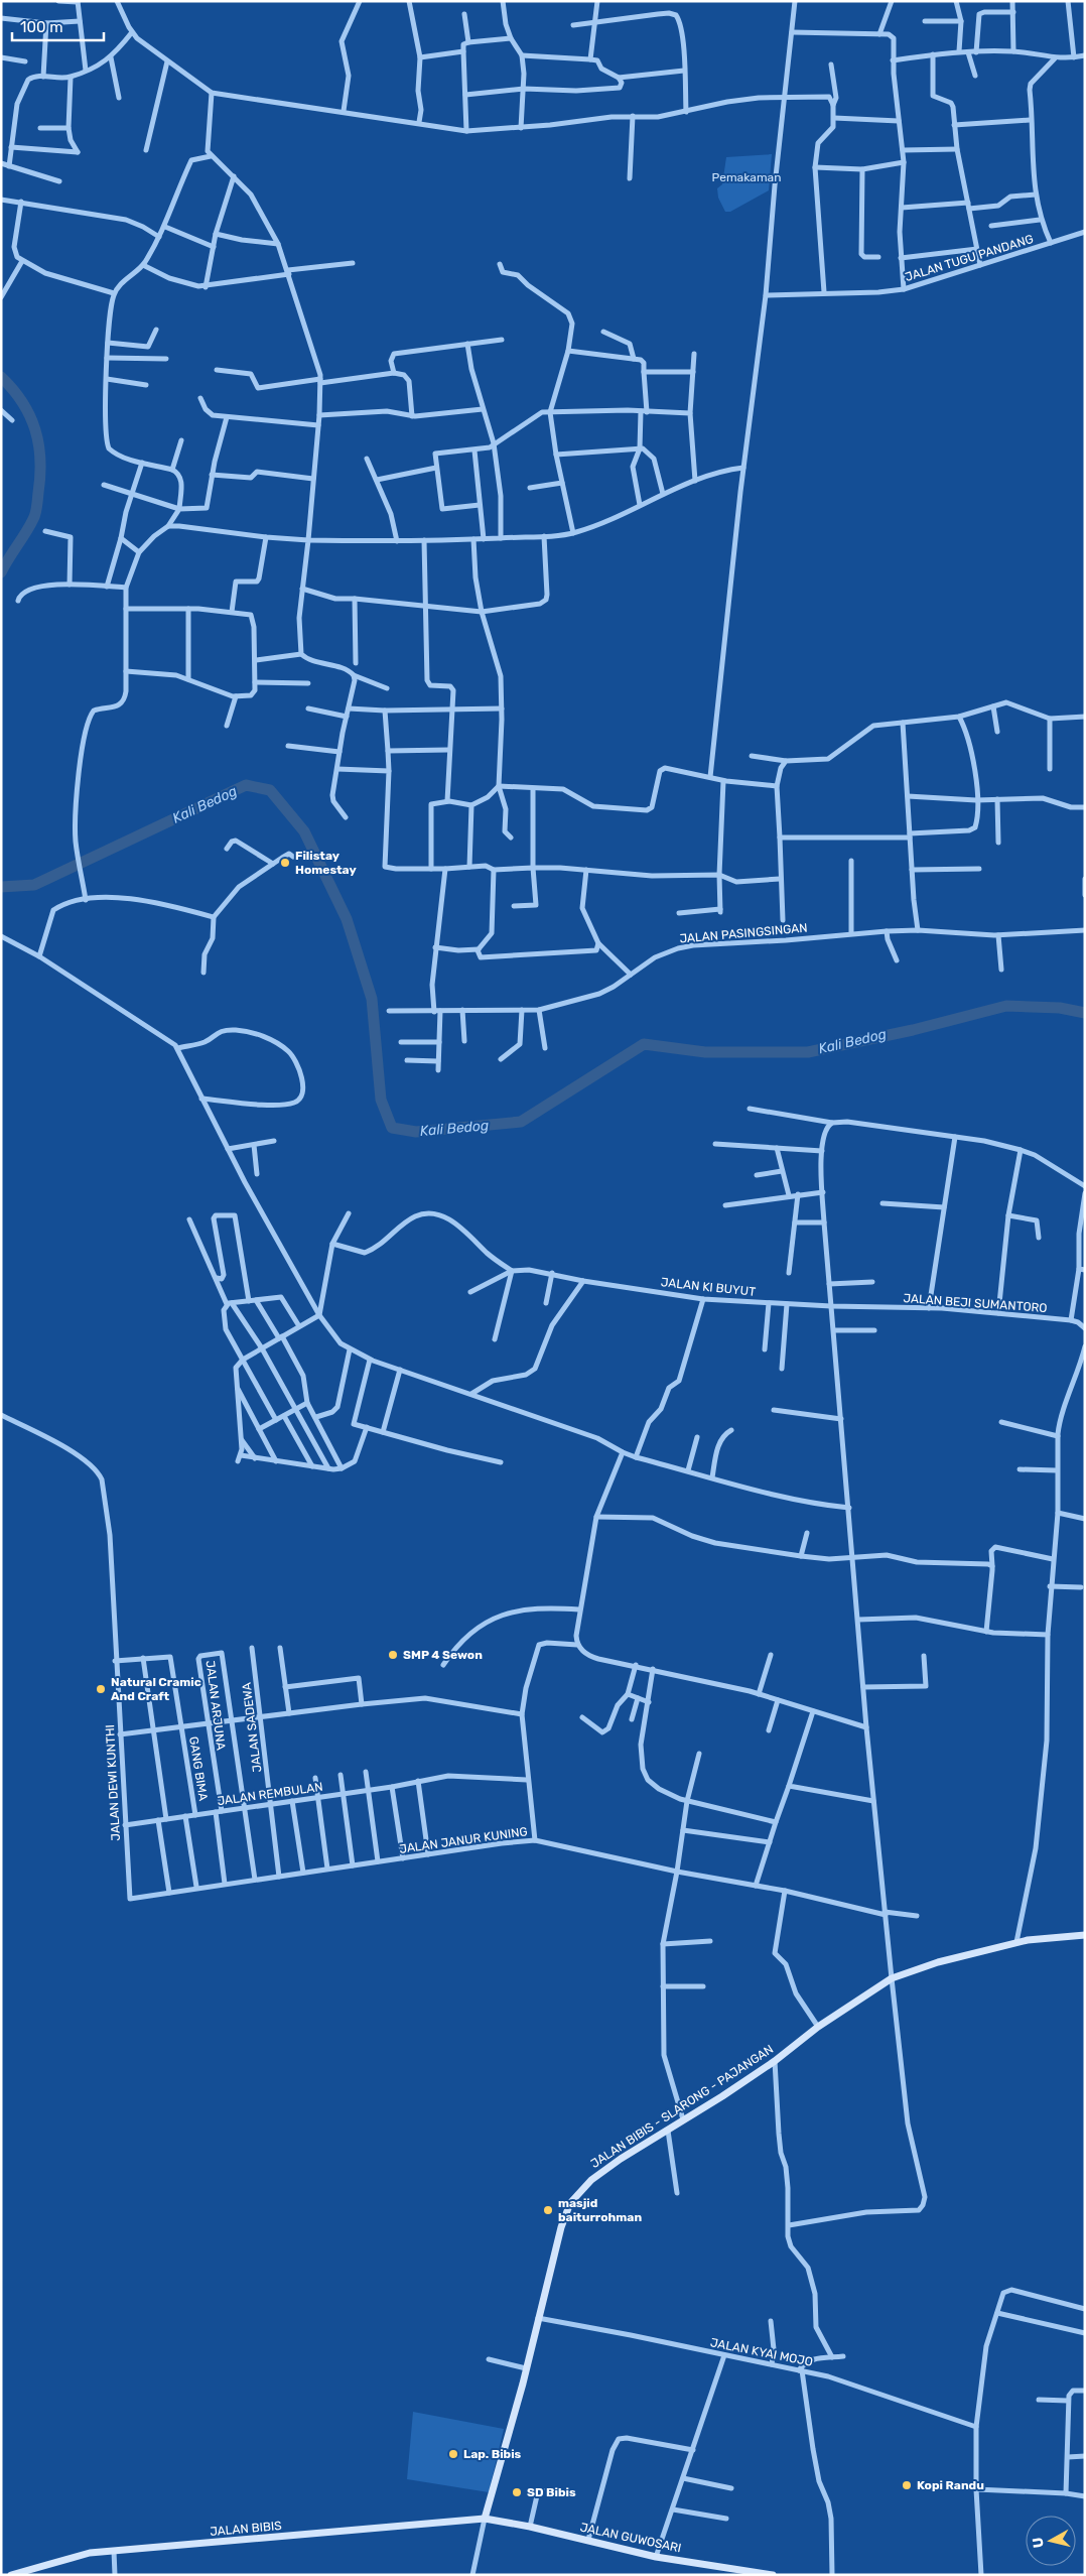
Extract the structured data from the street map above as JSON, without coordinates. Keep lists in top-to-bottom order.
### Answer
{
  "streets": {
    "main road": ["JALAN BIBIS - SLARONG - PAJANGAN", "JALAN BIBIS", "JALAN GUWOSARI"],
    "street": [
      "JALAN TUGU PANDANG",
      "JALAN PASINGSINGAN",
      "JALAN KI BUYUT",
      "JALAN BEJI SUMANTORO",
      "JALAN ARJUNA",
      "JALAN SADEWA",
      "GANG BIMA",
      "JALAN DEWI KUNTHI",
      "JALAN REMBULAN",
      "JALAN JANUR KUNING",
      "JALAN KYAI MOJO"
    ]
  },
  "crossings": [
    ["JALAN KI BUYUT", "JALAN BEJI SUMANTORO"],
    ["JALAN ARJUNA", "JALAN REMBULAN"],
    ["JALAN ARJUNA", "JALAN JANUR KUNING"],
    ["JALAN SADEWA", "JALAN REMBULAN"],
    ["JALAN SADEWA", "JALAN JANUR KUNING"],
    ["GANG BIMA", "JALAN REMBULAN"],
    ["JALAN DEWI KUNTHI", "JALAN REMBULAN"],
    ["JALAN DEWI KUNTHI", "JALAN JANUR KUNING"],
    ["JALAN BIBIS - SLARONG - PAJANGAN", "JALAN KYAI MOJO"],
    ["JALAN BIBIS - SLARONG - PAJANGAN", "JALAN BIBIS"],
    ["JALAN BIBIS - SLARONG - PAJANGAN", "JALAN GUWOSARI"],
    ["JALAN BIBIS", "JALAN GUWOSARI"]
  ],
  "water": ["Kali Bedog"],
  "parks": ["Pemakaman"],
  "places": [
    "Filistay Homestay",
    "SMP 4 Sewon",
    "Natural Cramic And Craft",
    "masjid baiturrohman",
    "Lap. Bibis",
    "Kopi Randu",
    "SD Bibis"
  ],
  "scale_bar": "100 m",
  "north": "left"
}
